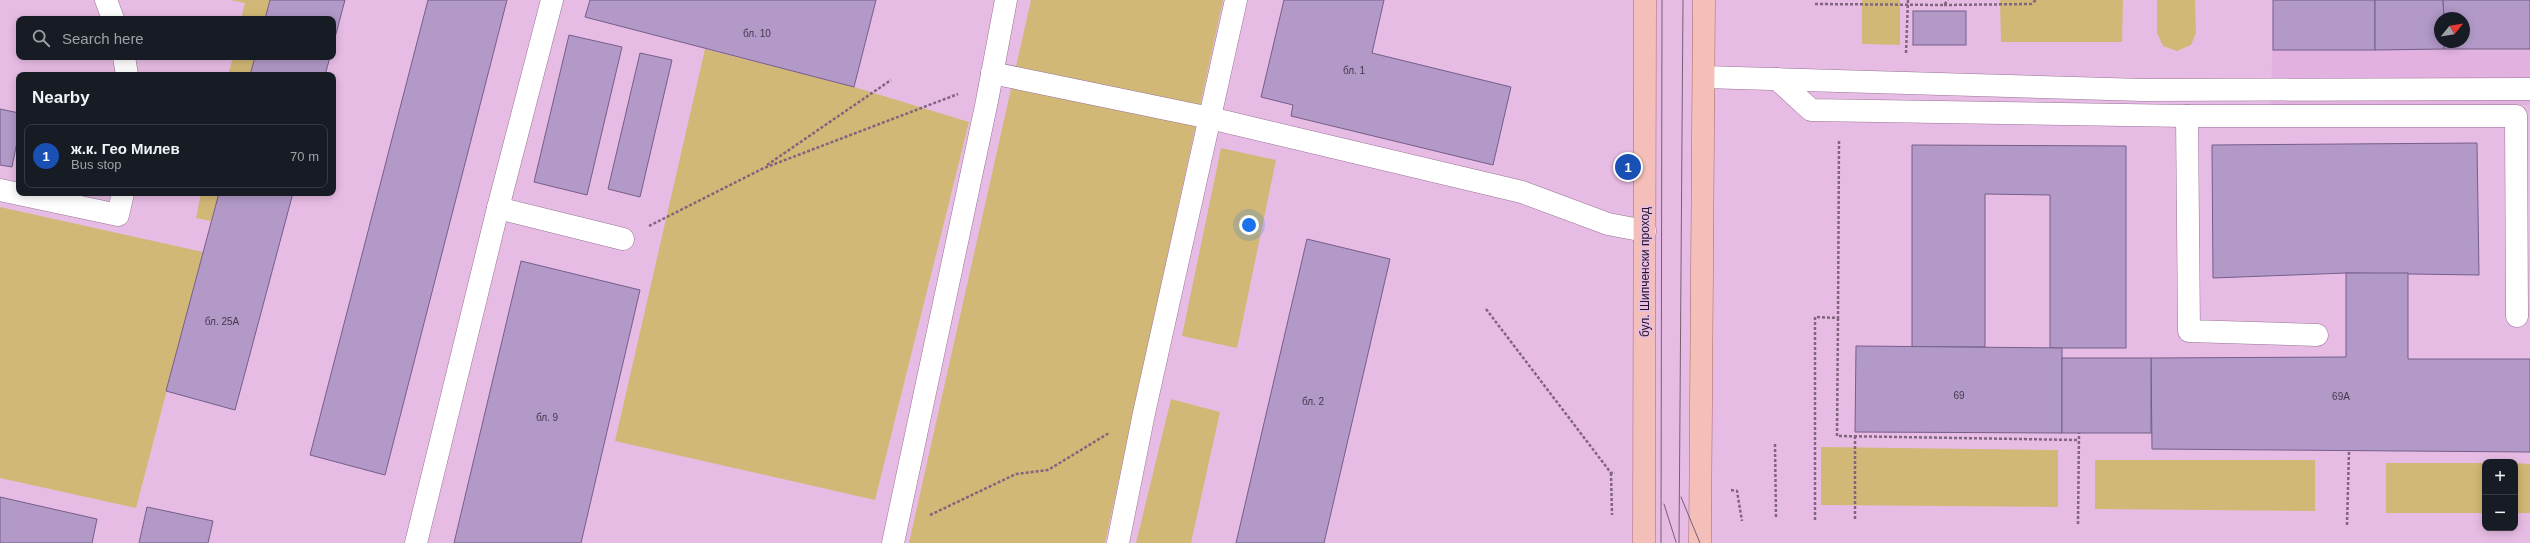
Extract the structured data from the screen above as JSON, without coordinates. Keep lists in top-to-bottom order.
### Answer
{
  "streets": {
    "main road": ["бул. Шипченски проход"]
  },
  "house_numbers": [
    "бл. 10",
    "бл. 1",
    "бл. 25А",
    "69",
    "69А",
    "бл. 2",
    "бл. 9"
  ],
  "north": "top right",
  "page": {
    "search": "Search here",
    "heading": "Nearby",
    "list": [
      {
        "mark": "1",
        "name": "ж.к. Гео Милев",
        "note": "Bus stop",
        "value": "70 m"
      }
    ],
    "pins": "1",
    "map_buttons": ["+", "−"]
  }
}
